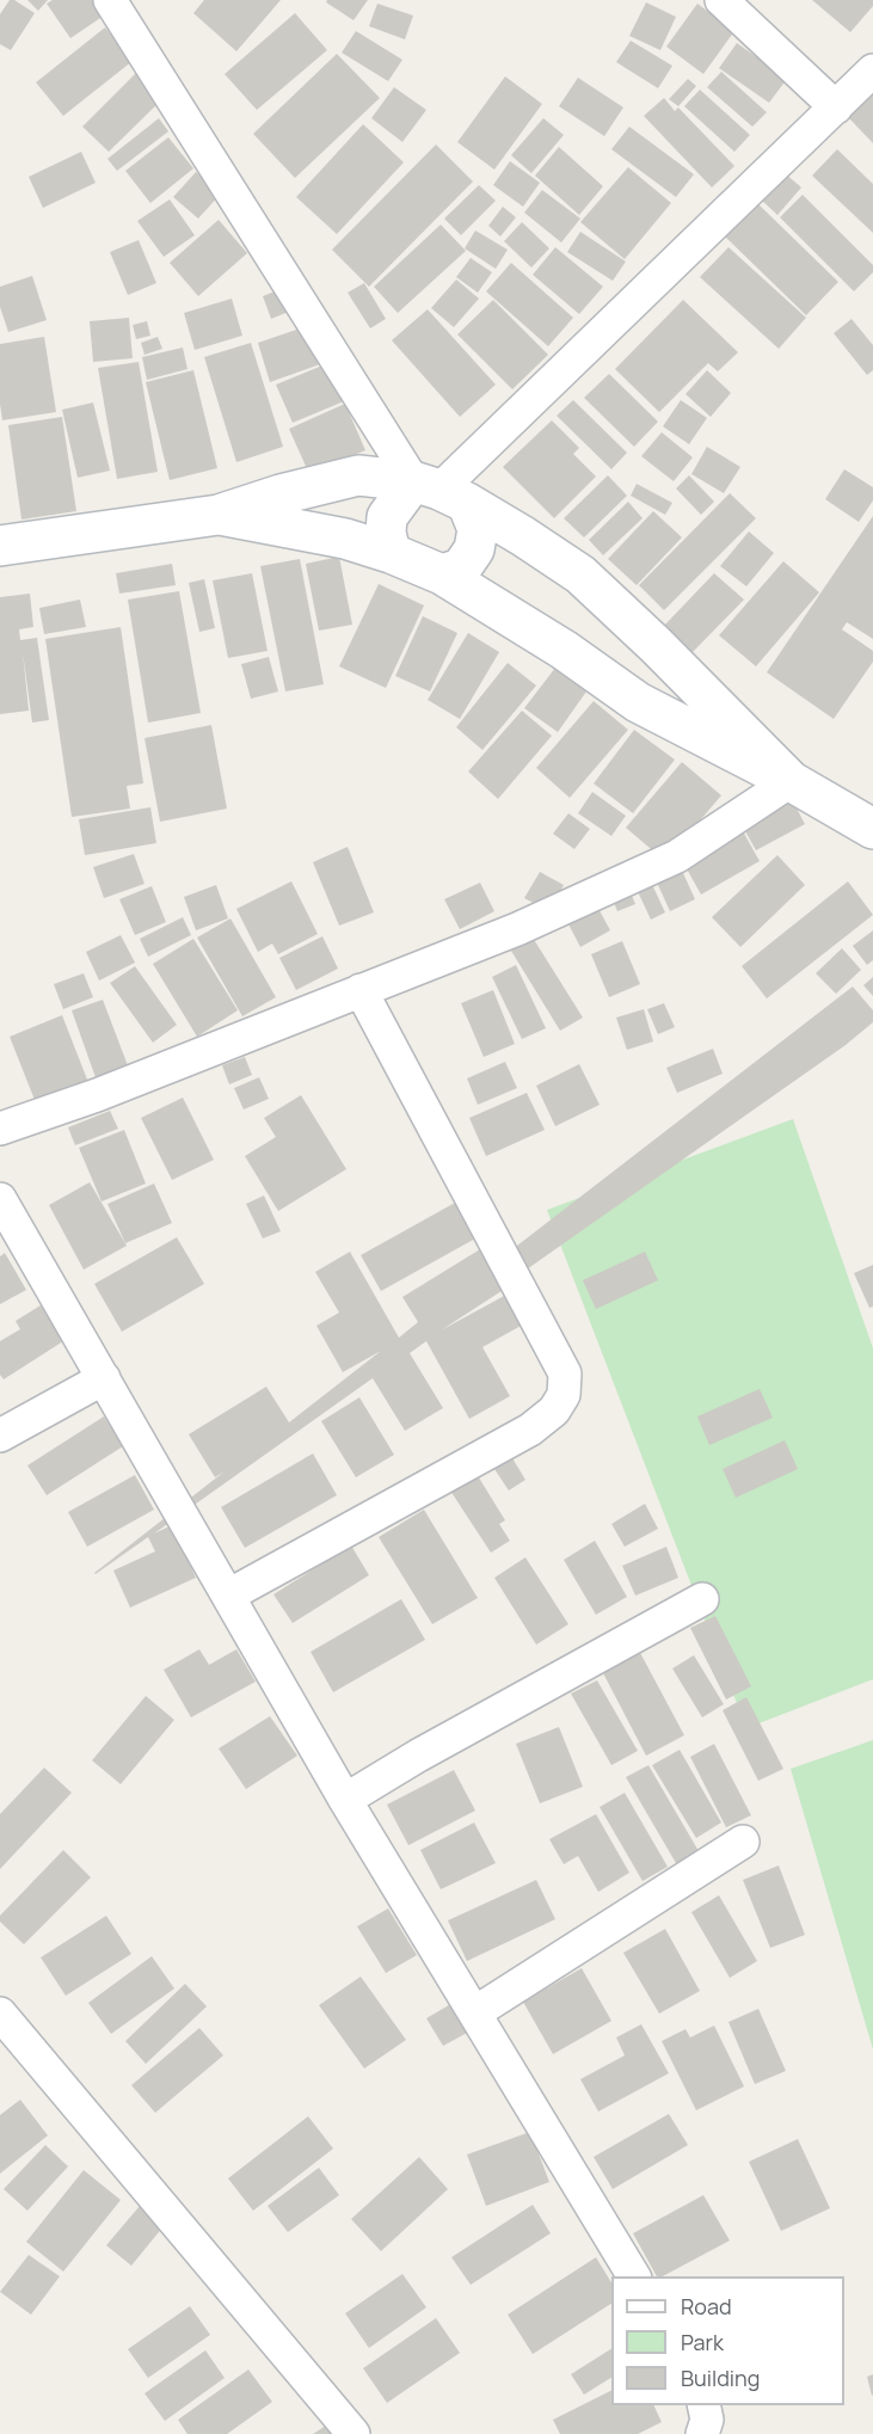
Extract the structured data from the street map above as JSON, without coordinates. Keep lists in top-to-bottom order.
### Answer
{
  "legend": ["Road", "Park", "Building"]
}
